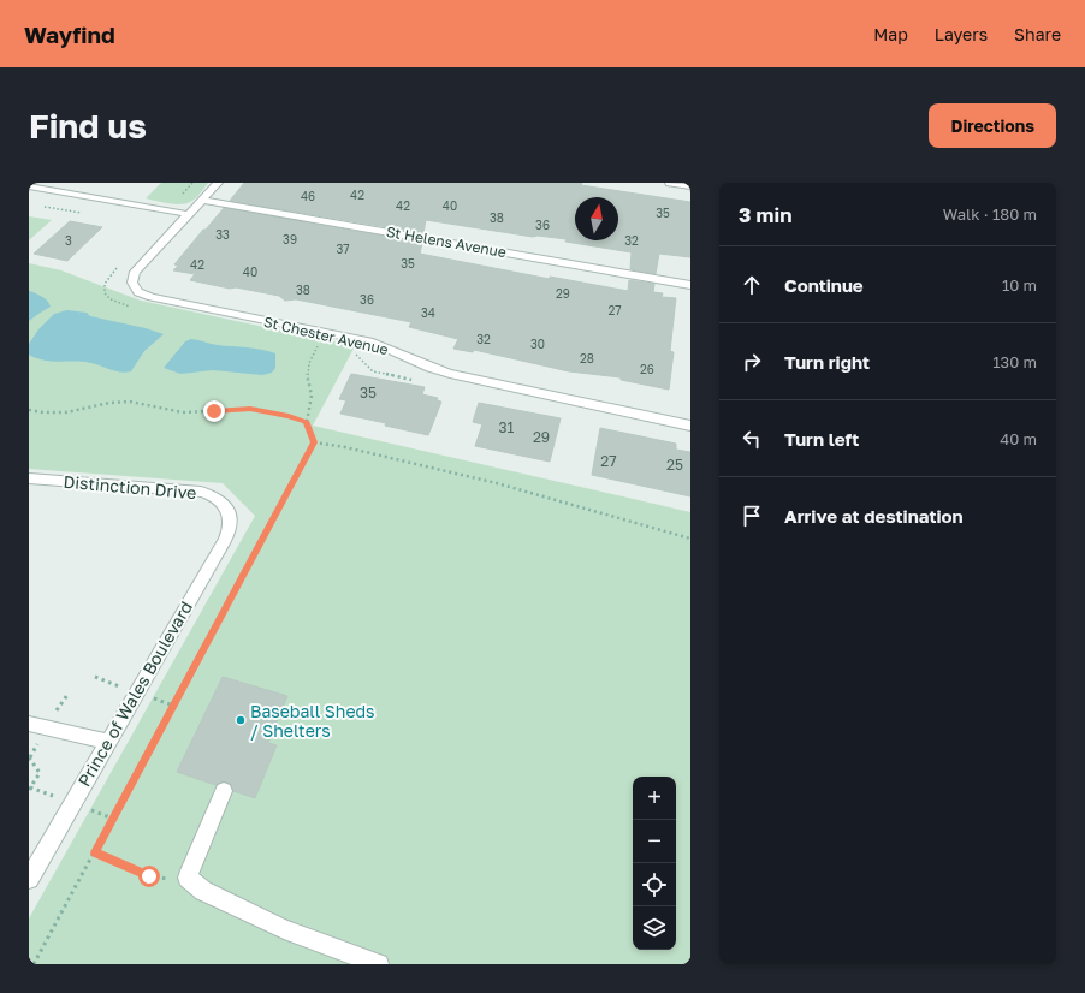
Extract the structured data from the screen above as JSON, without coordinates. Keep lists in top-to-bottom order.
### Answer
{
  "streets": {
    "street": [
      "St Helens Avenue",
      "St Chester Avenue",
      "Distinction Drive",
      "Prince of Wales Boulevard"
    ]
  },
  "crossings": [
    ["Distinction Drive", "Prince of Wales Boulevard"]
  ],
  "places": ["Baseball Sheds / Shelters"],
  "house_numbers": [
    "42",
    "46",
    "42",
    "40",
    "35",
    "38",
    "36",
    "33",
    "39",
    "3",
    "32",
    "37",
    "35",
    "42",
    "40",
    "38",
    "29",
    "36",
    "27",
    "34",
    "32",
    "30",
    "28",
    "26",
    "35",
    "31",
    "29",
    "27",
    "25"
  ],
  "north": "top",
  "page": {
    "header": "Wayfind",
    "nav": ["Map", "Layers", "Share"],
    "buttons": "Directions",
    "title": "Find us",
    "heading": ["3 min", "Walk · 180 m"],
    "list": [
      ["Continue", "10 m"],
      ["Turn right", "130 m"],
      ["Turn left", "40 m"],
      "Arrive at destination"
    ],
    "map_buttons": ["+", "−"]
  }
}
